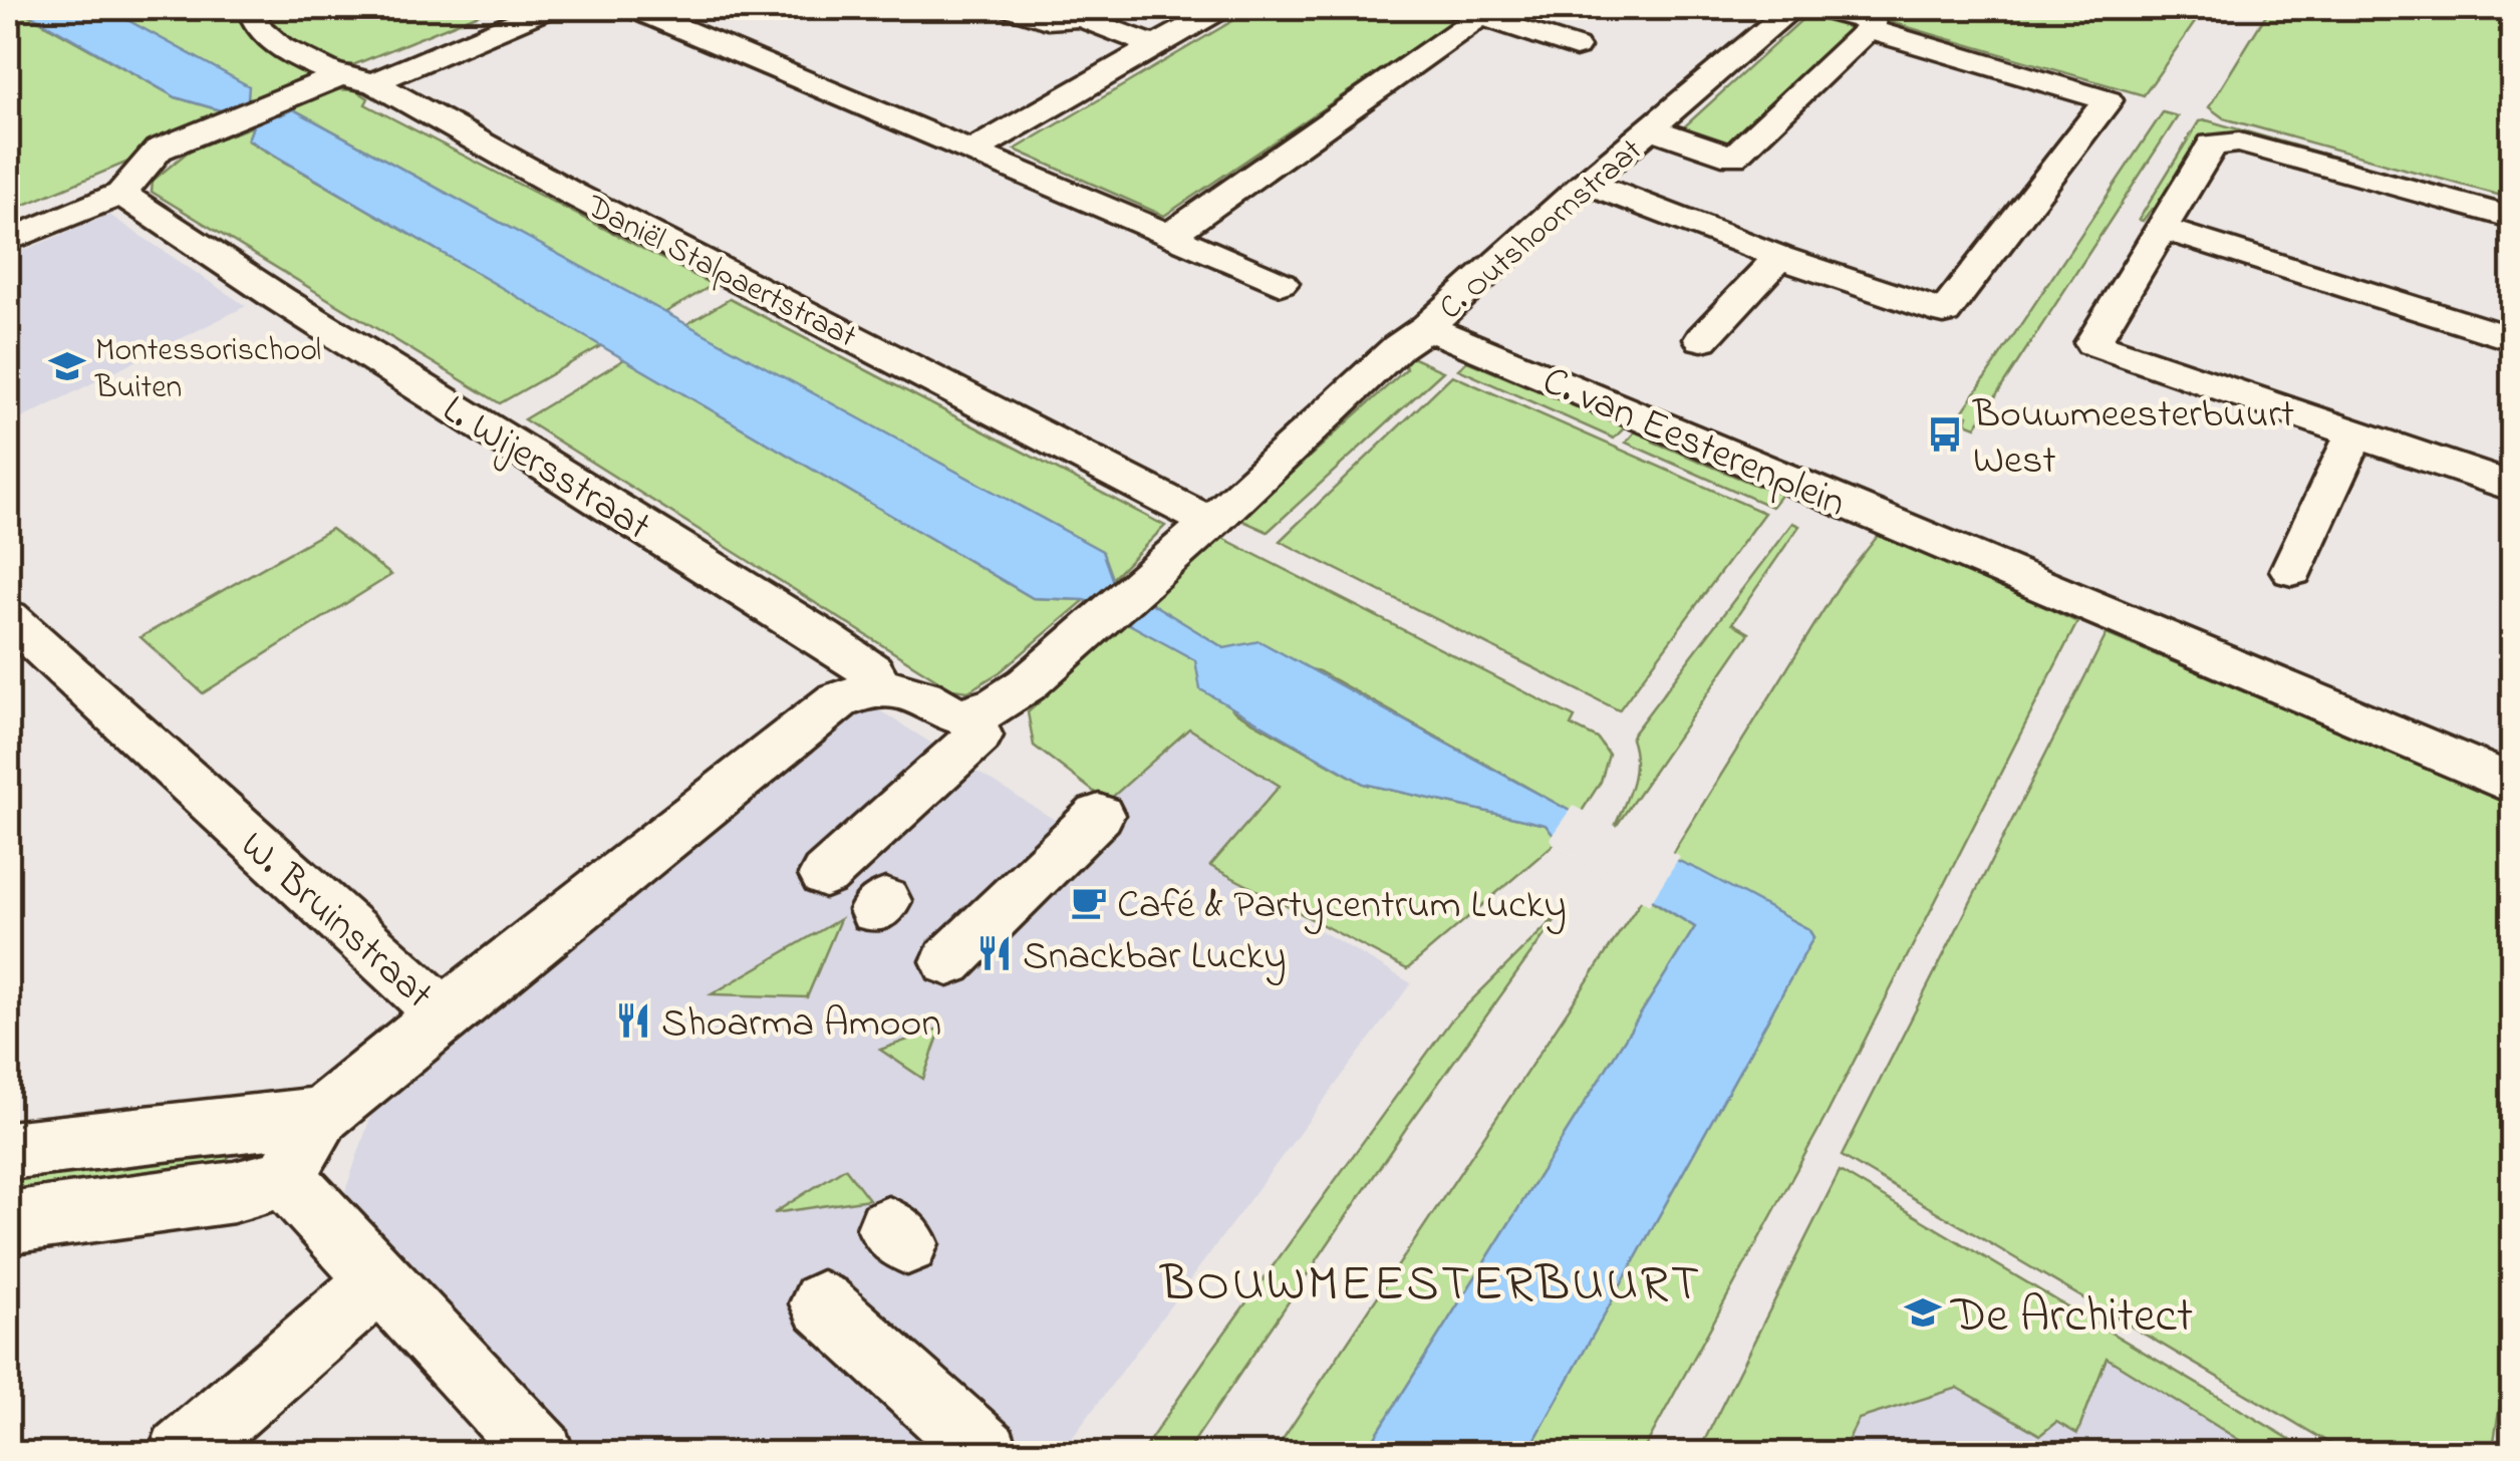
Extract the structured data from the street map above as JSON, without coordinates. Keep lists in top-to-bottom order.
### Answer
{
  "streets": {
    "street": [
      "C. Outshoornstraat",
      "Daniël Stalpaertstraat",
      "C. van Eesterenplein",
      "L. Wijersstraat",
      "W. Bruinstraat"
    ]
  },
  "crossings": [
    ["C. Outshoornstraat", "C. van Eesterenplein"],
    ["L. Wijersstraat", "W. Bruinstraat"]
  ],
  "districts": ["BOUWMEESTERBUURT"],
  "places": {
    "school or university": ["Montessorischool Buiten", "De Architect"],
    "bus stop": ["Bouwmeesterbuurt West"],
    "cafe": ["Café & Partycentrum Lucky"],
    "restaurant": ["Snackbar Lucky", "Shoarma Amoon"]
  }
}
